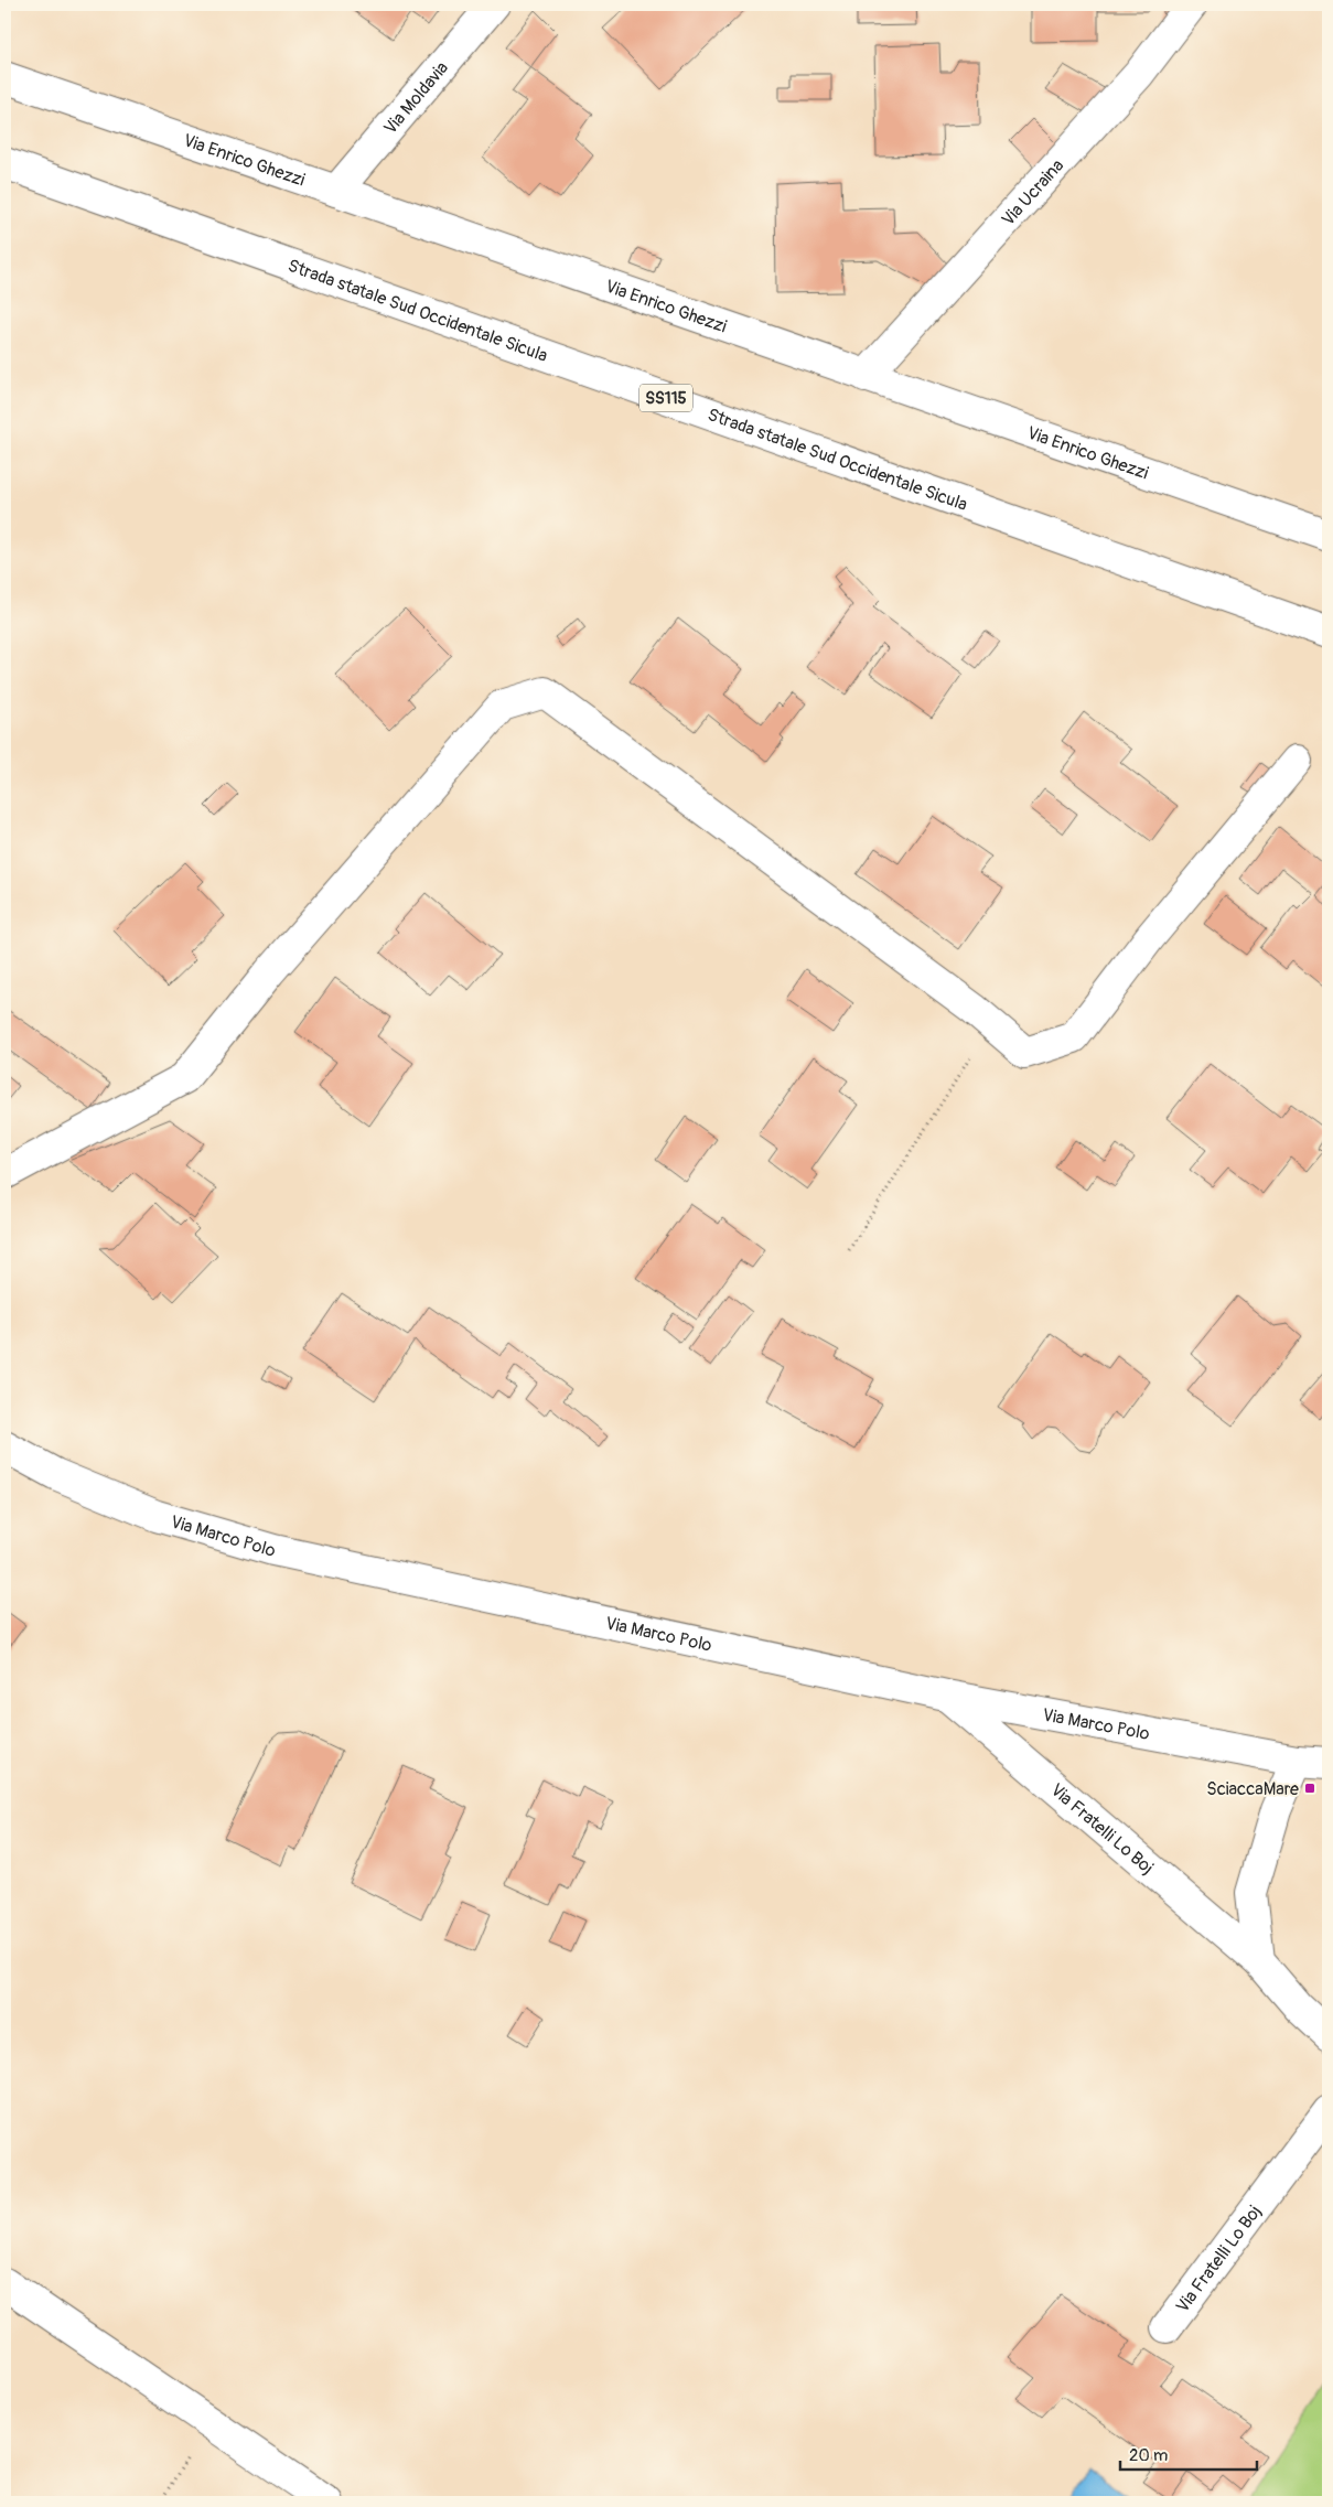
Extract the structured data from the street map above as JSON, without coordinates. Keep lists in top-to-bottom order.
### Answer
{
  "streets": {
    "street": [
      "Via Moldavia",
      "Via Enrico Ghezzi",
      "Via Ucraina",
      "Strada statale Sud Occidentale Sicula",
      "SS115",
      "Via Marco Polo",
      "Via Fratelli Lo Boj"
    ]
  },
  "crossings": [
    ["Via Moldavia", "Via Enrico Ghezzi"],
    ["Via Enrico Ghezzi", "Via Ucraina"],
    ["Via Marco Polo", "Via Fratelli Lo Boj"]
  ],
  "places": {
    "transit": ["SciaccaMare"]
  },
  "scale_bar": "20 m"
}
